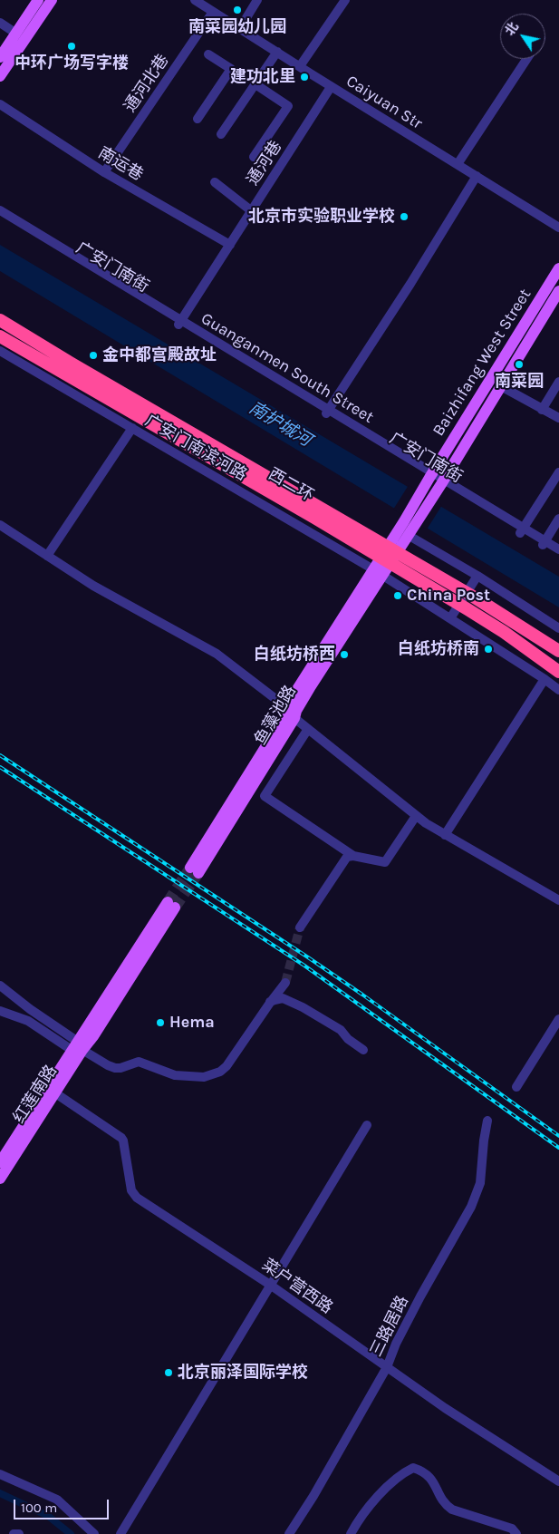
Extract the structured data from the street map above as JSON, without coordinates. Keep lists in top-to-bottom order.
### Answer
{
  "streets": {
    "highway": ["西二环"],
    "main road": ["Baizhifang West Street", "鱼藻池路", "红莲南路"],
    "street": [
      "通河北巷",
      "Caiyuan Str",
      "通河巷",
      "南运巷",
      "广安门南街",
      "Guanganmen South Street",
      "广安门南滨河路",
      "菜户营西路",
      "三路居路"
    ]
  },
  "crossings": [
    ["通河北巷", "Caiyuan Str"],
    ["通河北巷", "南运巷"],
    ["Caiyuan Str", "通河巷"],
    ["通河巷", "南运巷"],
    ["通河巷", "广安门南街"],
    ["通河巷", "Guanganmen South Street"],
    ["广安门南街", "Baizhifang West Street"],
    ["广安门南街", "Guanganmen South Street"],
    ["Baizhifang West Street", "Guanganmen South Street"],
    ["广安门南滨河路", "鱼藻池路"],
    ["红莲南路", "菜户营西路"],
    ["菜户营西路", "三路居路"]
  ],
  "water": ["南护城河"],
  "places": [
    "南菜园幼儿园",
    "中环广场写字楼",
    "建功北里",
    "北京市实验职业学校",
    "金中都宫殿故址",
    "南菜园",
    "China Post",
    "白纸坊桥南",
    "白纸坊桥西",
    "Hema",
    "北京丽泽国际学校"
  ],
  "scale_bar": "100 m",
  "north": "top left"
}
